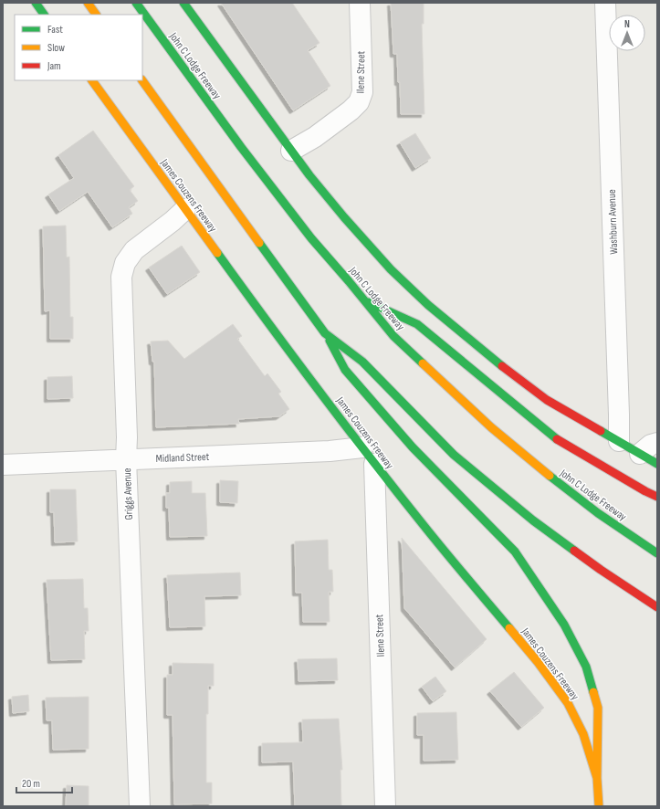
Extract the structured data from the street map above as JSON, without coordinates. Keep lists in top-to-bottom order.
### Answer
{
  "streets": {
    "main road": ["John C Lodge Freeway", "James Couzens Freeway"],
    "street": [
      "Ilene Street",
      "Washburn Avenue",
      "Midland Street",
      "Griggs Avenue"
    ]
  },
  "crossings": [
    ["Ilene Street", "James Couzens Freeway"],
    ["James Couzens Freeway", "Midland Street"],
    ["James Couzens Freeway", "Griggs Avenue"],
    ["Midland Street", "Griggs Avenue"]
  ],
  "legend": ["Fast", "Slow", "Jam"],
  "scale_bar": "20 m",
  "north": "top"
}
